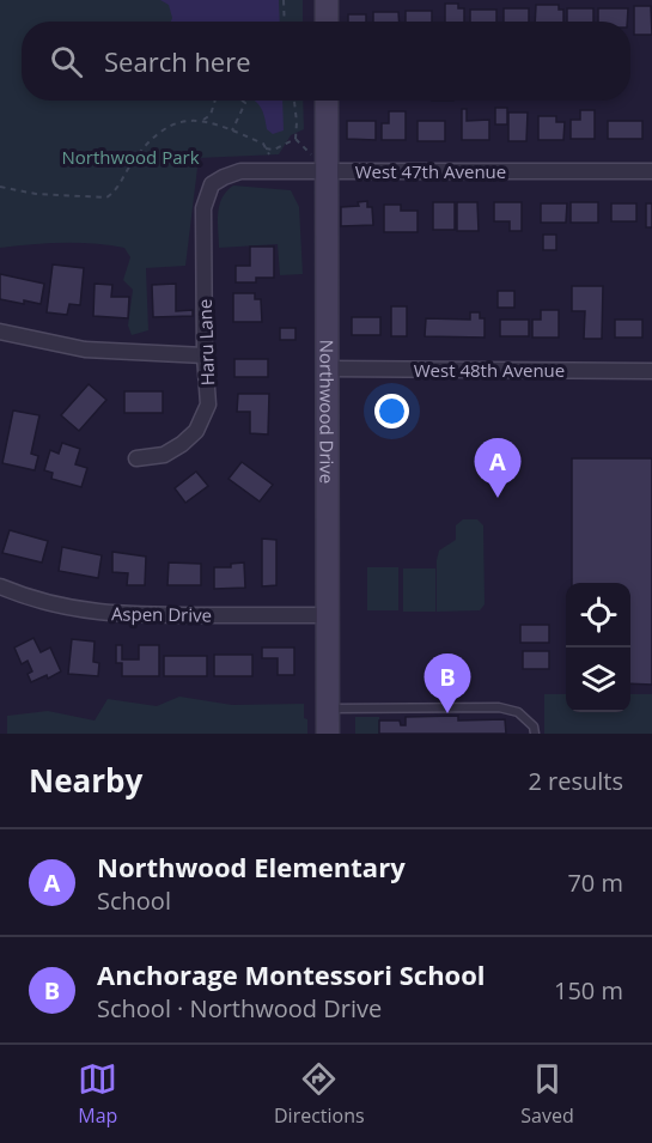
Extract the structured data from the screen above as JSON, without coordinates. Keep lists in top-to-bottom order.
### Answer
{
  "streets": {
    "street": [
      "West 47th Avenue",
      "Haru Lane",
      "West 48th Avenue",
      "Northwood Drive",
      "Aspen Drive"
    ]
  },
  "crossings": [
    ["West 47th Avenue", "Haru Lane"],
    ["West 47th Avenue", "Northwood Drive"],
    ["West 48th Avenue", "Northwood Drive"],
    ["Northwood Drive", "Aspen Drive"]
  ],
  "parks": ["Northwood Park"],
  "page": {
    "search": "Search here",
    "pins": ["A", "B"],
    "heading": ["Nearby", "2 results"],
    "list": [
      {
        "mark": "A",
        "name": "Northwood Elementary",
        "note": "School",
        "value": "70 m"
      },
      {
        "mark": "B",
        "name": "Anchorage Montessori School",
        "note": "School · Northwood Drive",
        "value": "150 m"
      }
    ],
    "nav": ["Map", "Directions", "Saved"]
  }
}
